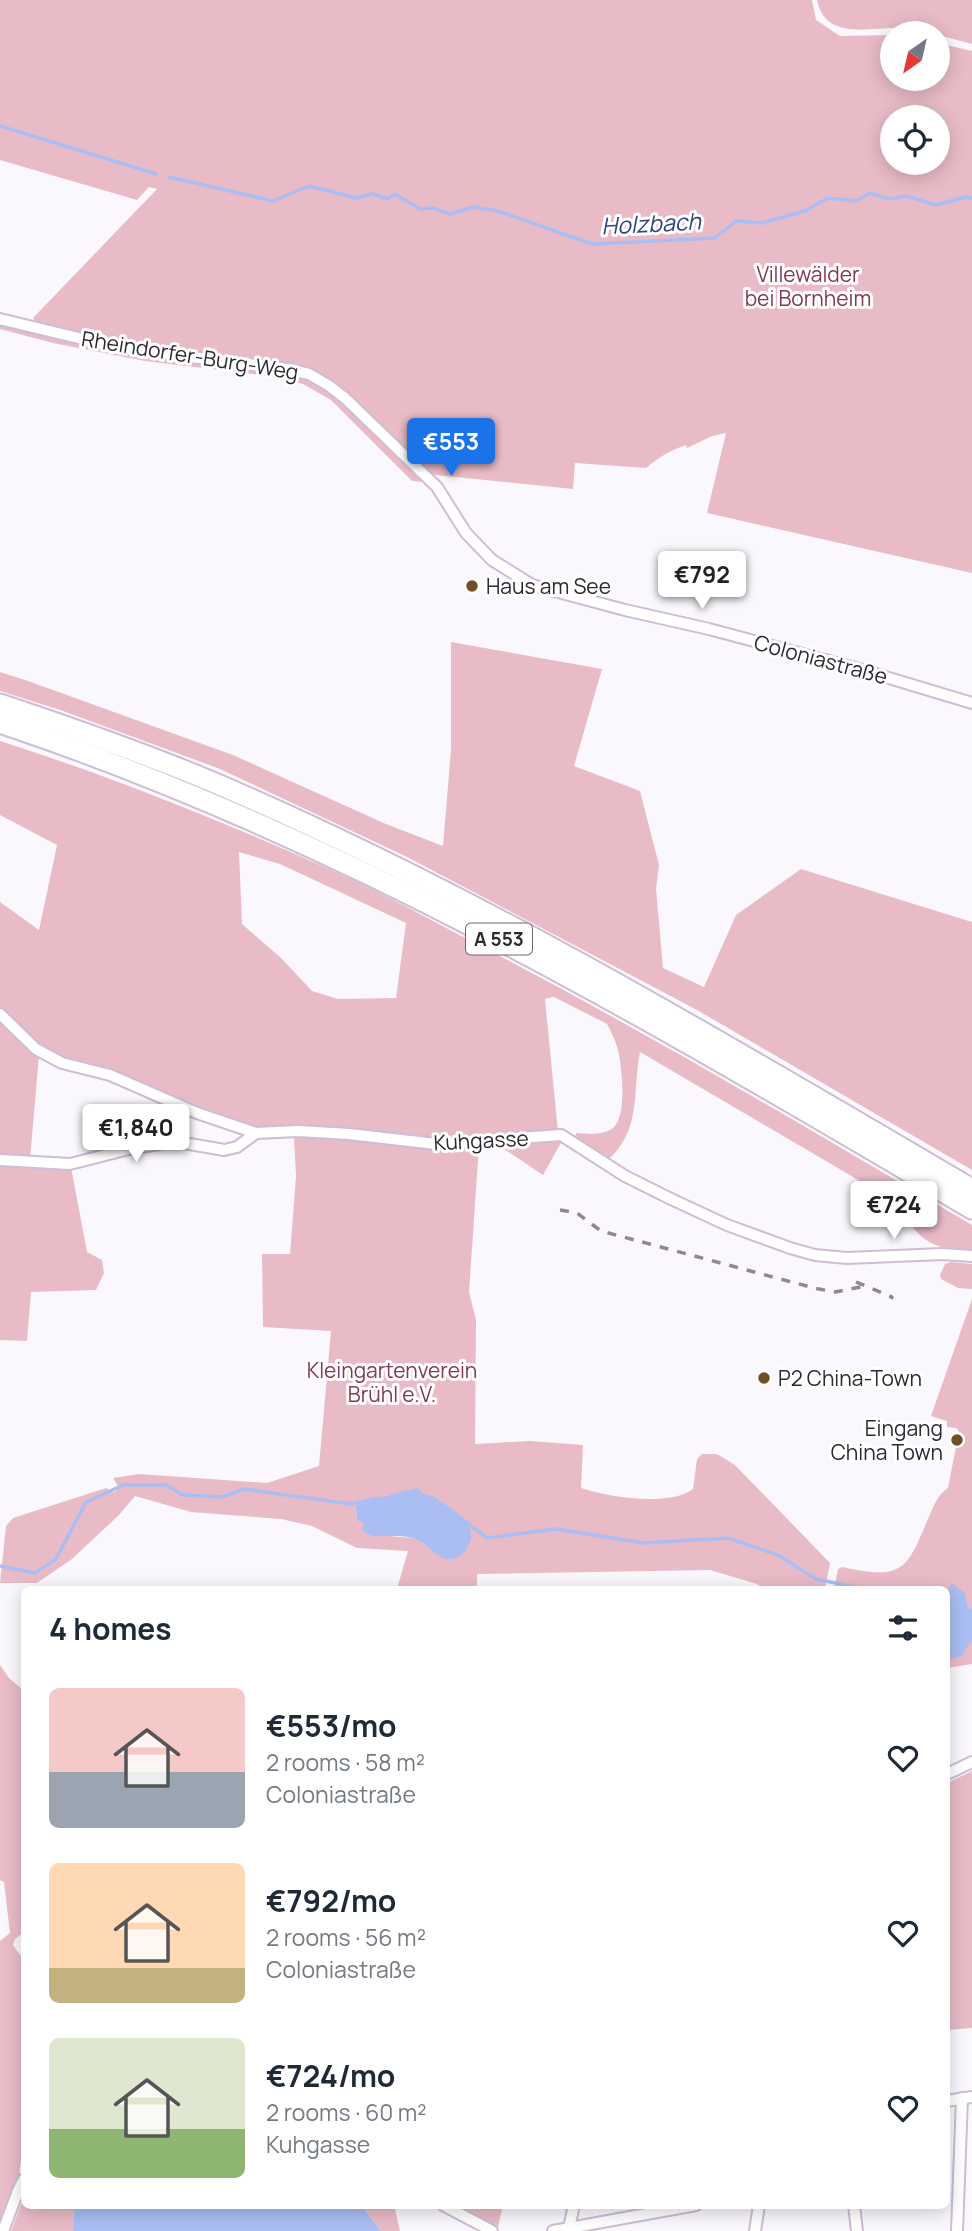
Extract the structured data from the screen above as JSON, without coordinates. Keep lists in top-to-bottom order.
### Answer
{
  "streets": {
    "highway": ["A 553"],
    "street": ["Rheindorfer-Burg-Weg", "Coloniastraße", "Kuhgasse"]
  },
  "crossings": [
    ["Rheindorfer-Burg-Weg", "Coloniastraße"]
  ],
  "water": ["Holzbach"],
  "parks": ["Villewälder bei Bornheim", "Kleingartenverein Brühl e.V."],
  "places": ["Haus am See", "P2 China-Town", "Eingang China Town"],
  "north": "bottom left",
  "page": {
    "price": [
      "€553",
      "€792",
      "€1,840",
      "€724"
    ],
    "heading": "4 homes",
    "list": [
      {
        "name": "€553/mo",
        "note": "2 rooms · 58 m² · Coloniastraße"
      },
      {
        "name": "€792/mo",
        "note": "2 rooms · 56 m² · Coloniastraße"
      },
      {
        "name": "€724/mo",
        "note": "2 rooms · 60 m² · Kuhgasse"
      }
    ]
  }
}
